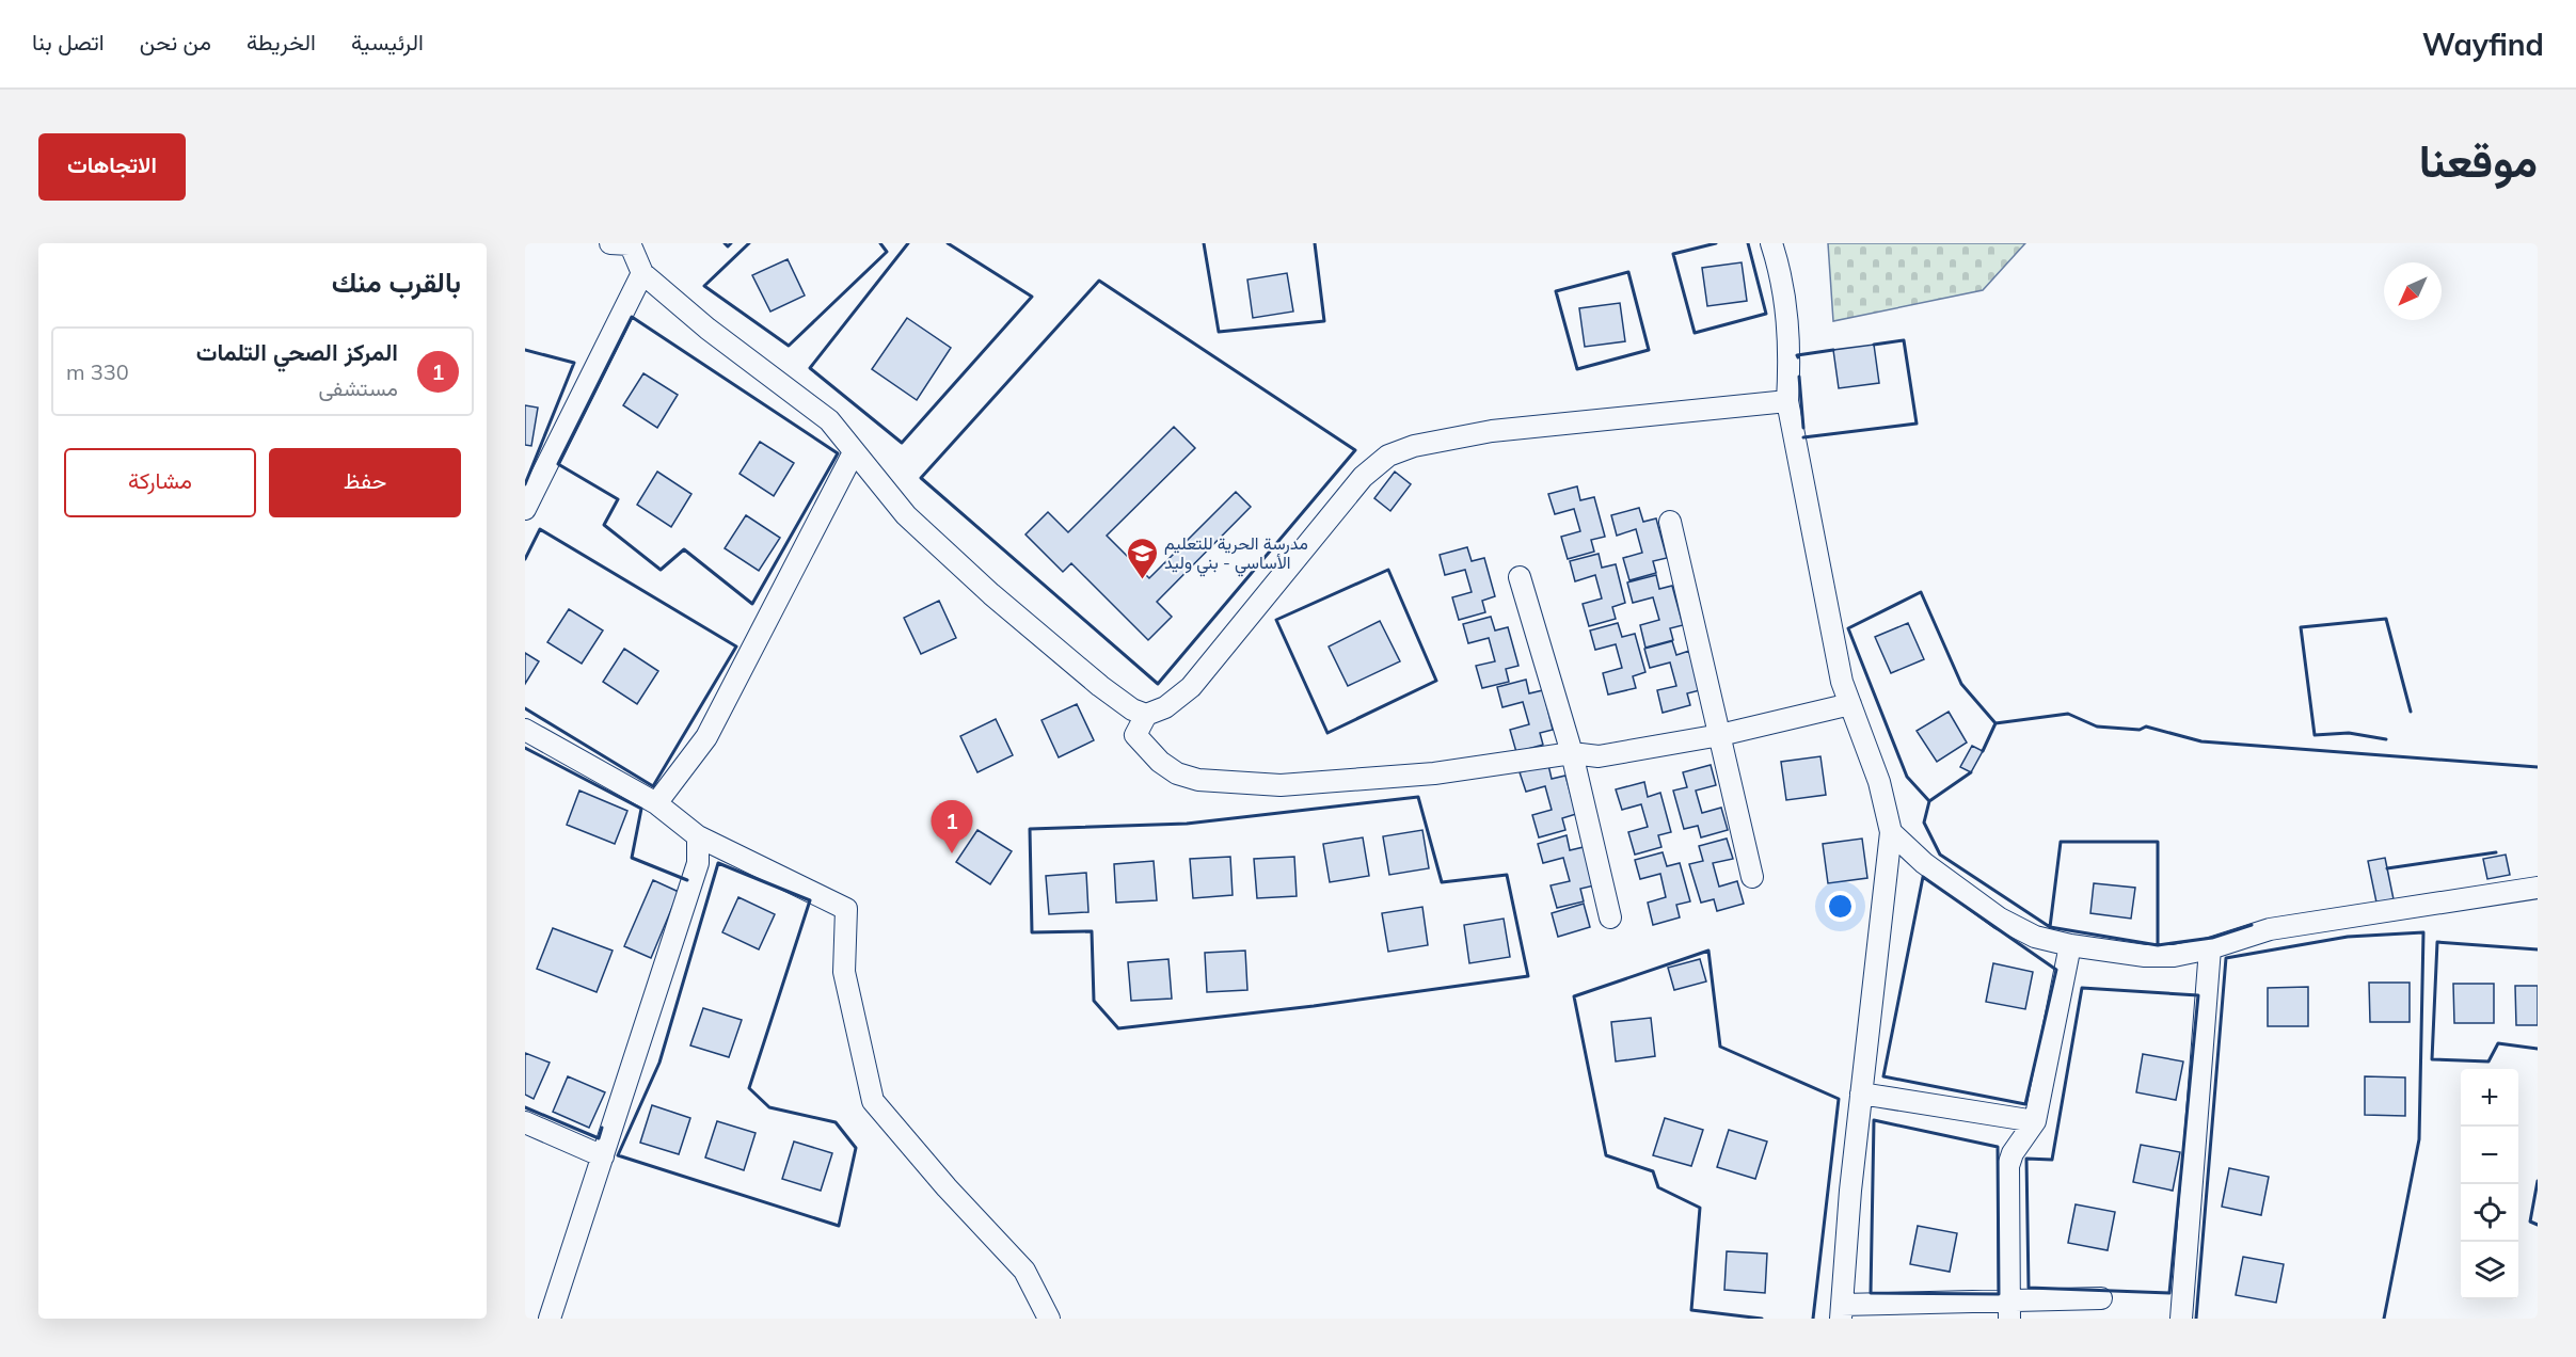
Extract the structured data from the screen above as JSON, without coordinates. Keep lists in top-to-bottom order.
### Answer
{
  "places": {
    "school or university": ["مدرسة الحرية للتعليم الأساسي - بني وليد"]
  },
  "north": "bottom left",
  "page": {
    "header": "Wayfind",
    "nav": [
      "الرئيسية",
      "الخريطة",
      "من نحن",
      "اتصل بنا"
    ],
    "title": "موقعنا",
    "buttons": [
      "الاتجاهات",
      ["حفظ", "مشاركة"]
    ],
    "heading": "بالقرب منك",
    "list": [
      {
        "mark": "1",
        "name": "المركز الصحي التلمات",
        "note": "مستشفى",
        "value": "330 m"
      }
    ],
    "pins": "1",
    "map_buttons": ["+", "−"]
  }
}
